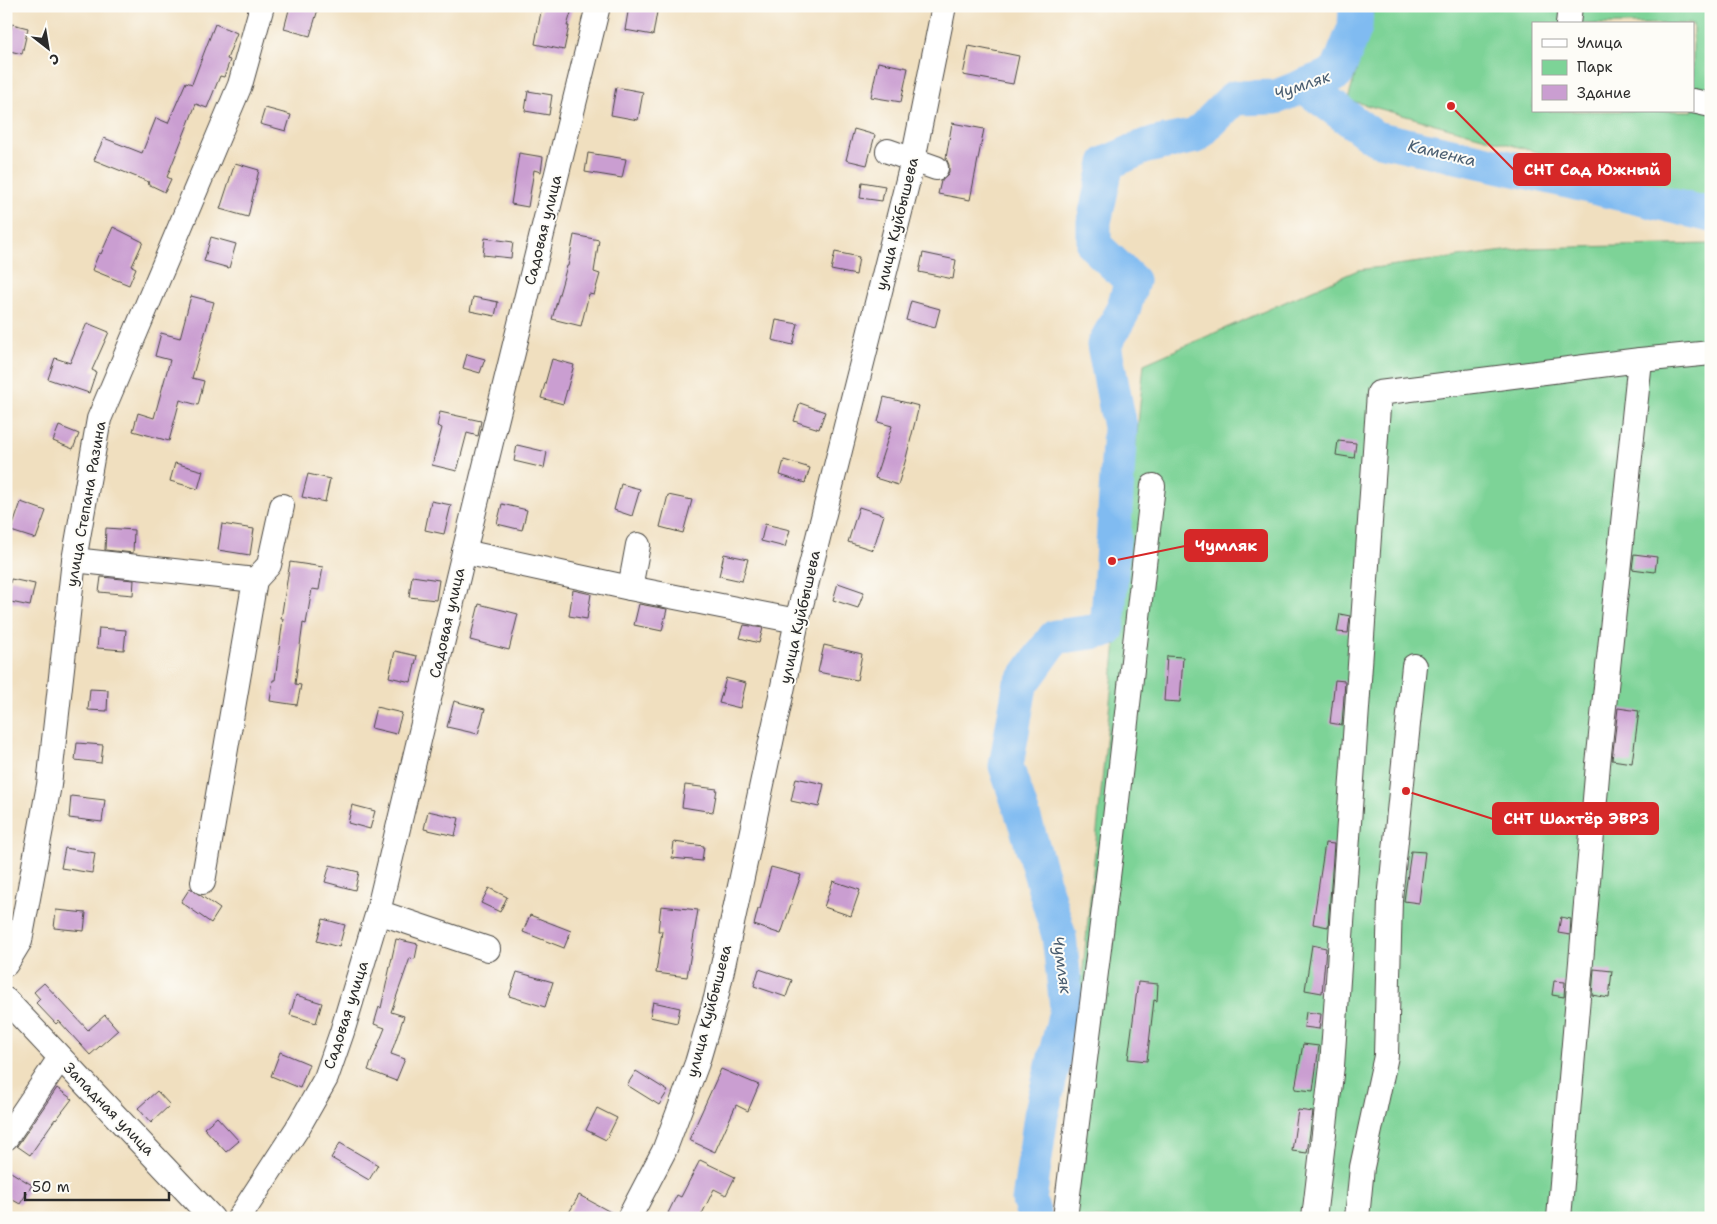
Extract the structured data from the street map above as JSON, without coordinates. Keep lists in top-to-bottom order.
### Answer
{
  "streets": {
    "street": [
      "улица Куйбышева",
      "Садовая улица",
      "улица Степана Разина",
      "Западная улица"
    ]
  },
  "water": ["Чумляк", "Каменка"],
  "places": ["СНТ Сад Южный", "Чумляк", "СНТ Шахтёр ЭВРЗ"],
  "legend": ["Улица", "Парк", "Здание"],
  "scale_bar": "50 m",
  "north": "bottom right"
}
